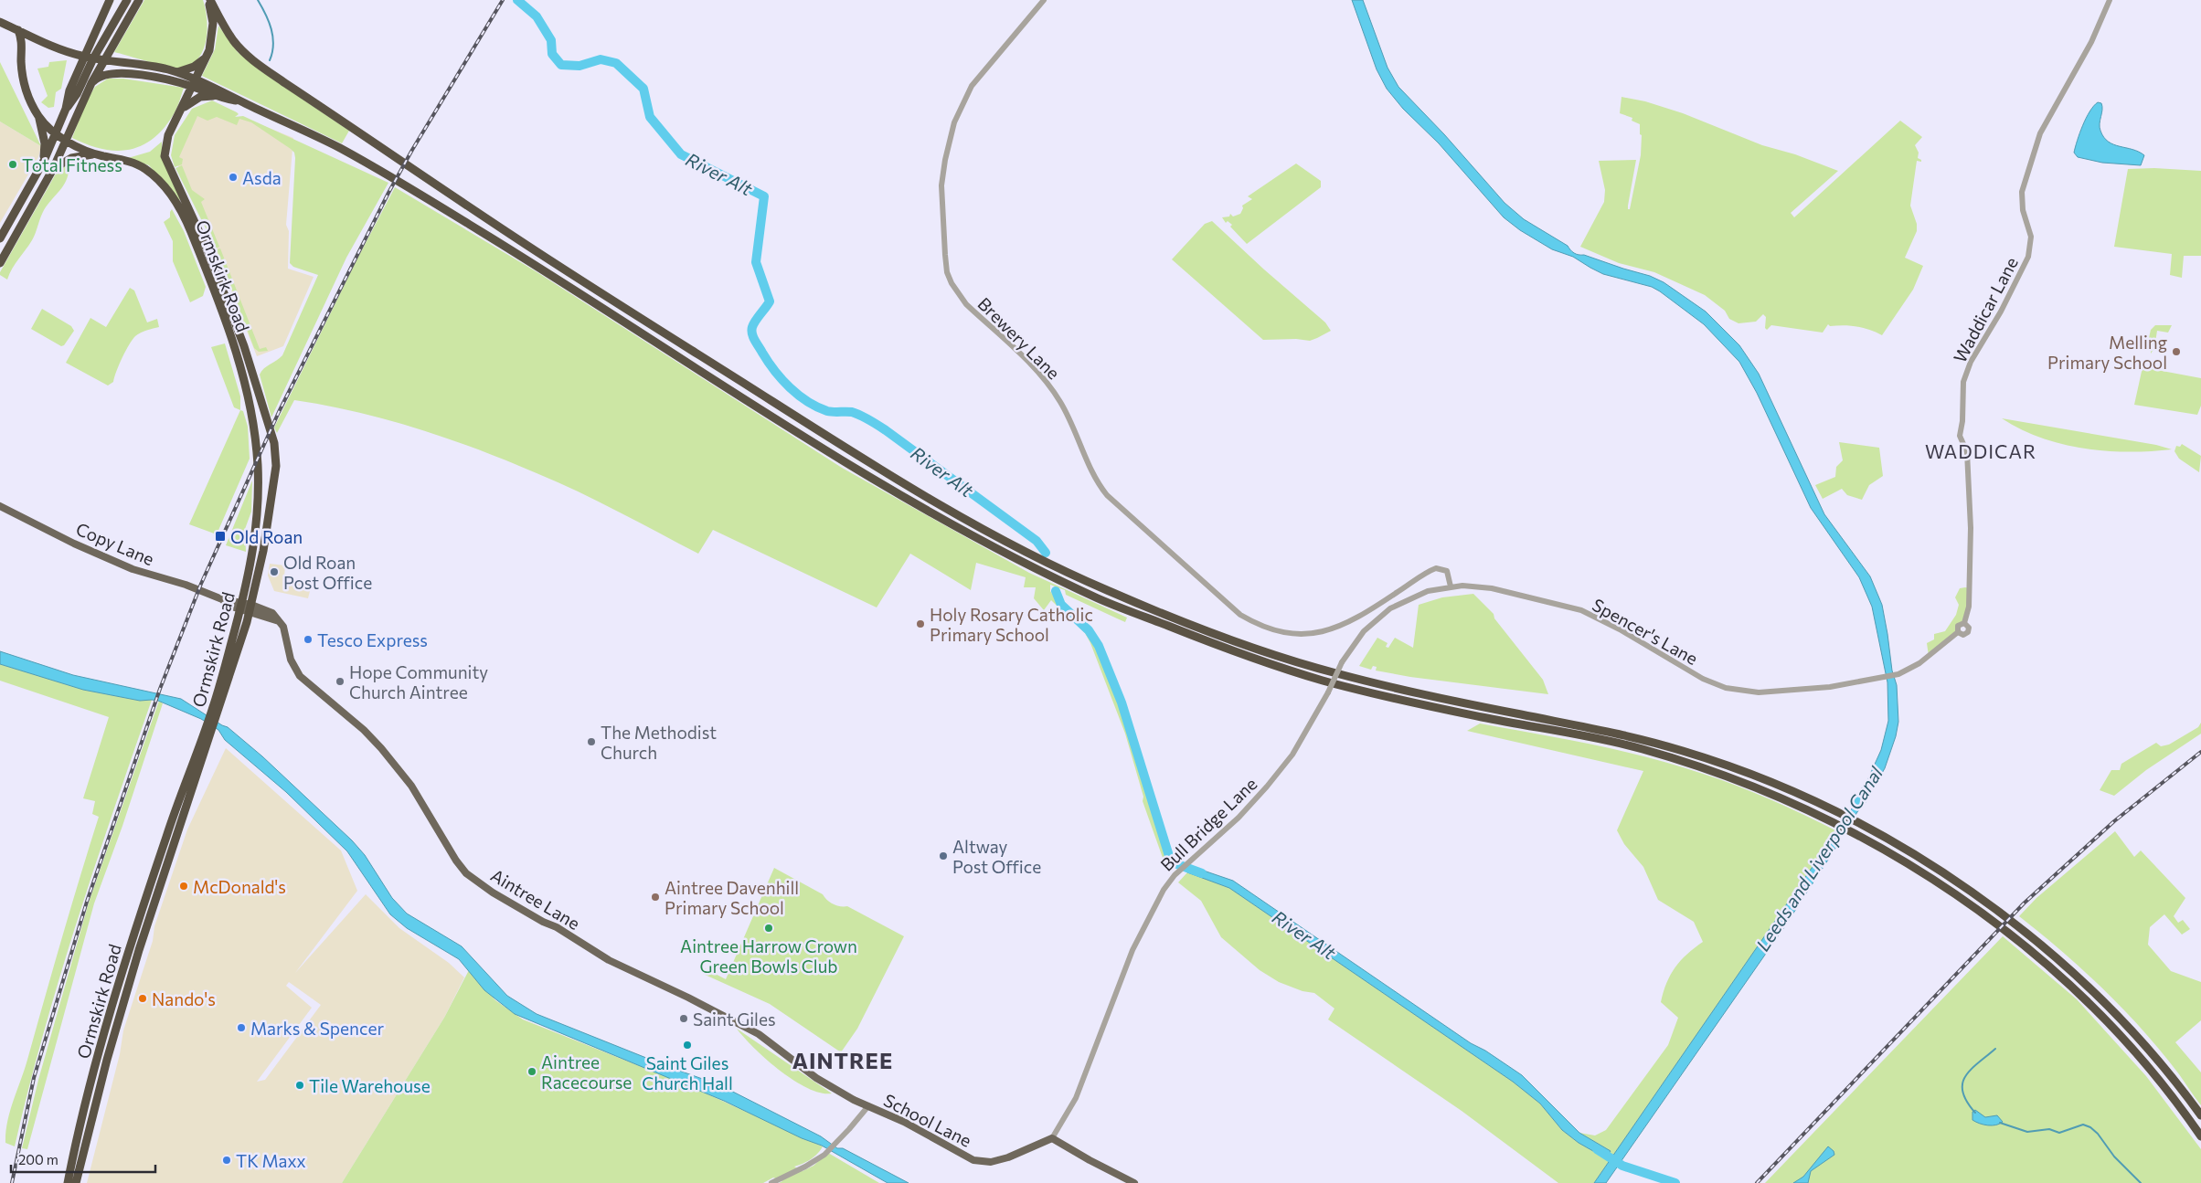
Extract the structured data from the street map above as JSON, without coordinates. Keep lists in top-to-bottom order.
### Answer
{
  "streets": {
    "highway": ["Ormskirk Road"],
    "main road": ["Copy Lane", "Aintree Lane", "School Lane"],
    "street": [
      "Waddicar Lane",
      "Brewery Lane",
      "Spencer's Lane",
      "Bull Bridge Lane"
    ]
  },
  "crossings": [
    ["Ormskirk Road", "Copy Lane"],
    ["Waddicar Lane", "Spencer's Lane"],
    ["Brewery Lane", "Spencer's Lane"],
    ["Brewery Lane", "Bull Bridge Lane"],
    ["Spencer's Lane", "Bull Bridge Lane"],
    ["Bull Bridge Lane", "School Lane"],
    ["Aintree Lane", "School Lane"]
  ],
  "districts": ["WADDICAR", "AINTREE"],
  "water": ["River Alt", "Leeds and Liverpool Canal"],
  "places": {
    "other": [
      "Total Fitness",
      "Asda",
      "Melling Primary School",
      "Old Roan Post Office",
      "Holy Rosary Catholic Primary School",
      "Tesco Express",
      "Hope Community Church Aintree",
      "The Methodist Church",
      "Altway Post Office",
      "McDonald's",
      "Aintree Davenhill Primary School",
      "Aintree Harrow Crown Green Bowls Club",
      "Nando's",
      "Saint Giles",
      "Marks & Spencer",
      "Saint Giles Church Hall",
      "Aintree Racecourse",
      "Tile Warehouse",
      "TK Maxx"
    ],
    "transit": ["Old Roan"]
  },
  "scale_bar": "200 m"
}
